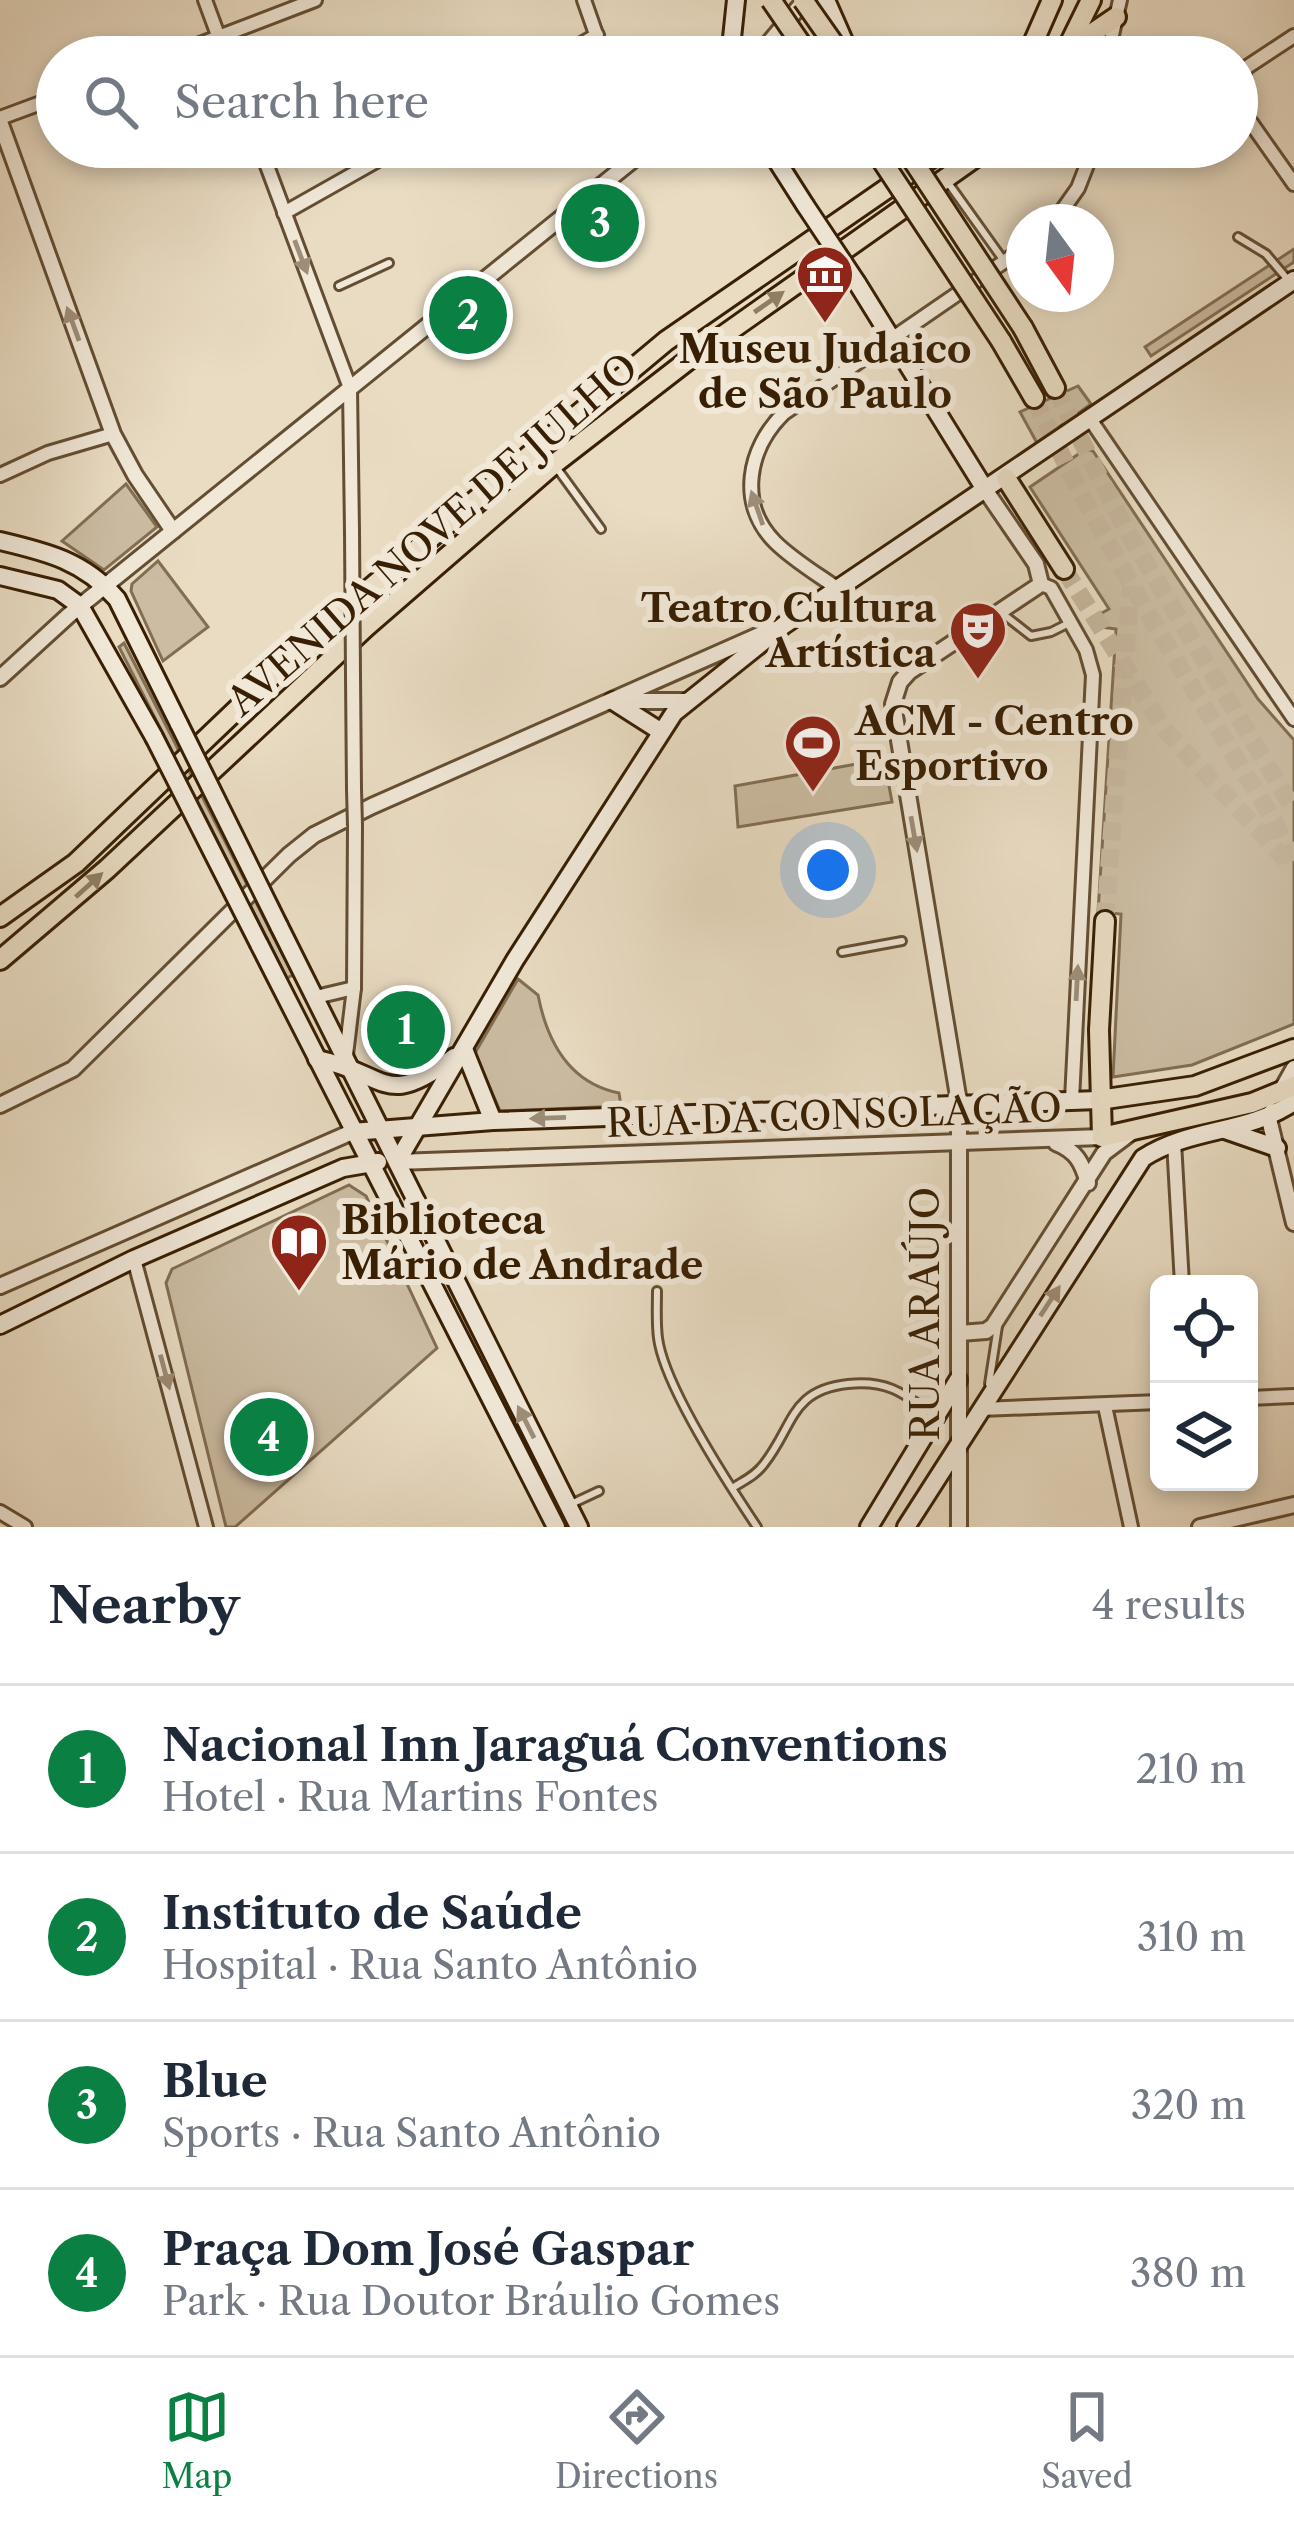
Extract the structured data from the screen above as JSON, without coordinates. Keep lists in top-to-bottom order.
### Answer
{
  "streets": {
    "main road": ["AVENIDA NOVE DE JULHO", "RUA DA CONSOLAÇÃO"],
    "street": ["RUA ARAÚJO"]
  },
  "crossings": [
    ["RUA DA CONSOLAÇÃO", "RUA ARAÚJO"]
  ],
  "one_way": ["RUA ARAÚJO"],
  "places": {
    "museum": ["Museu Judaico de São Paulo"],
    "theatre": ["Teatro Cultura Artística"],
    "sports": ["ACM - Centro Esportivo"],
    "library": ["Biblioteca Mário de Andrade"]
  },
  "north": "bottom",
  "page": {
    "search": "Search here",
    "pins": [
      "3",
      "2",
      "1",
      "4"
    ],
    "heading": ["Nearby", "4 results"],
    "list": [
      {
        "mark": "1",
        "name": "Nacional Inn Jaraguá Conventions",
        "note": "Hotel · Rua Martins Fontes",
        "value": "210 m"
      },
      {
        "mark": "2",
        "name": "Instituto de Saúde",
        "note": "Hospital · Rua Santo Antônio",
        "value": "310 m"
      },
      {
        "mark": "3",
        "name": "Blue",
        "note": "Sports · Rua Santo Antônio",
        "value": "320 m"
      },
      {
        "mark": "4",
        "name": "Praça Dom José Gaspar",
        "note": "Park · Rua Doutor Bráulio Gomes",
        "value": "380 m"
      }
    ],
    "nav": ["Map", "Directions", "Saved"]
  }
}
